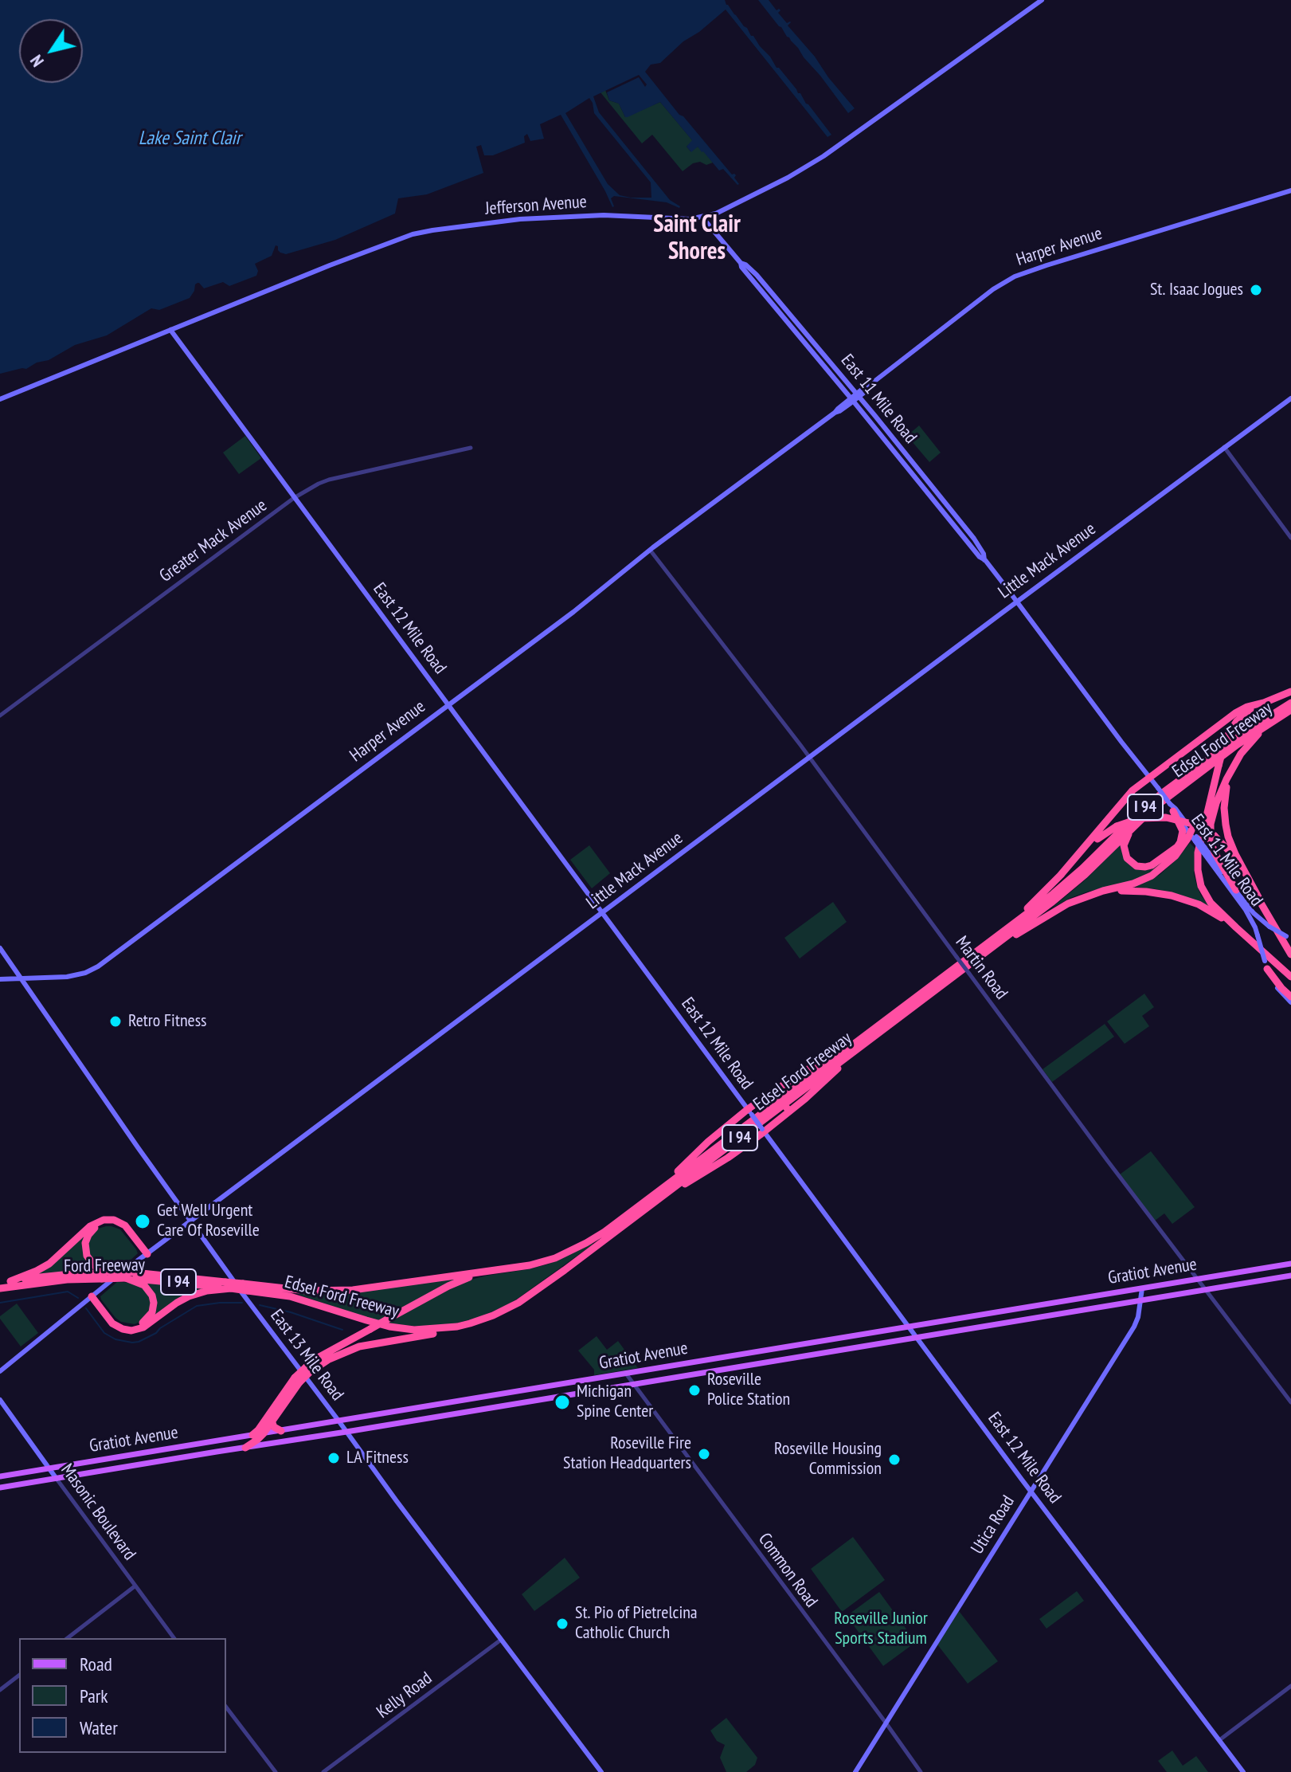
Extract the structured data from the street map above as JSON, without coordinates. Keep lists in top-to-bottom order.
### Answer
{
  "streets": {
    "highway": ["Edsel Ford Freeway", "I 94", "Ford Freeway"],
    "main road": [
      "Jefferson Avenue",
      "Harper Avenue",
      "East 11 Mile Road",
      "Little Mack Avenue",
      "East 12 Mile Road",
      "Gratiot Avenue",
      "East 13 Mile Road",
      "Masonic Boulevard",
      "Utica Road"
    ],
    "street": [
      "Greater Mack Avenue",
      "Martin Road",
      "Common Road",
      "Kelly Road"
    ]
  },
  "crossings": [
    ["Jefferson Avenue", "East 11 Mile Road"],
    ["Jefferson Avenue", "East 12 Mile Road"],
    ["Harper Avenue", "East 11 Mile Road"],
    ["Harper Avenue", "East 12 Mile Road"],
    ["Harper Avenue", "Martin Road"],
    ["Harper Avenue", "East 13 Mile Road"],
    ["East 11 Mile Road", "Little Mack Avenue"],
    ["Greater Mack Avenue", "East 12 Mile Road"],
    ["Little Mack Avenue", "East 12 Mile Road"],
    ["Little Mack Avenue", "Martin Road"],
    ["Little Mack Avenue", "East 13 Mile Road"],
    ["East 12 Mile Road", "Gratiot Avenue"],
    ["East 12 Mile Road", "Utica Road"],
    ["Edsel Ford Freeway", "Ford Freeway"],
    ["Martin Road", "Gratiot Avenue"],
    ["Gratiot Avenue", "East 13 Mile Road"],
    ["Gratiot Avenue", "Masonic Boulevard"],
    ["Gratiot Avenue", "Utica Road"],
    ["Gratiot Avenue", "Common Road"],
    ["East 13 Mile Road", "Kelly Road"],
    ["Utica Road", "Common Road"]
  ],
  "districts": ["Saint Clair Shores"],
  "water": ["Lake Saint Clair"],
  "parks": ["Roseville Junior Sports Stadium"],
  "places": [
    "St. Isaac Jogues",
    "Retro Fitness",
    "Get Well Urgent Care Of Roseville",
    "Roseville Police Station",
    "Michigan Spine Center",
    "Roseville Fire Station Headquarters",
    "LA Fitness",
    "Roseville Housing Commission",
    "St. Pio of Pietrelcina Catholic Church"
  ],
  "legend": ["Road", "Park", "Water"],
  "north": "bottom left"
}
